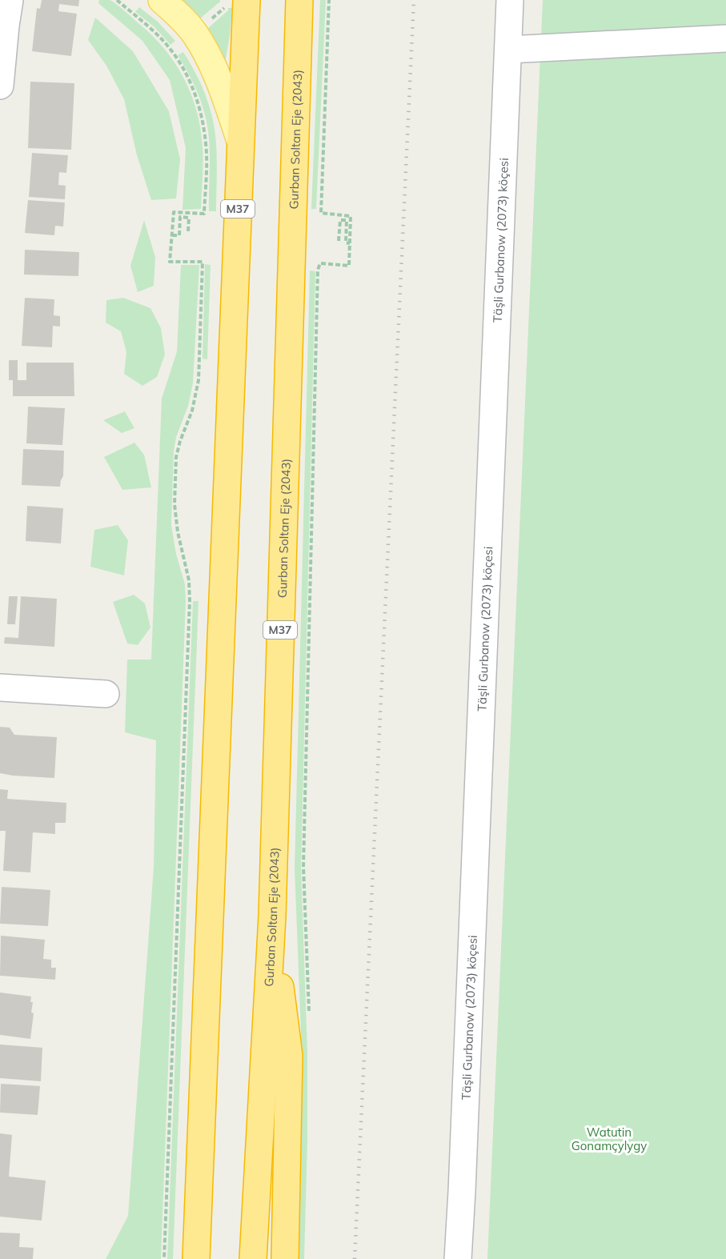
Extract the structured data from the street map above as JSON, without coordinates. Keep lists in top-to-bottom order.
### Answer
{
  "streets": {
    "highway": ["Gurban Soltan Eje (2043)", "M37"],
    "street": ["Täşli Gurbanow (2073) köçesi"]
  },
  "parks": ["Watutin Gonamçylygy"]
}
